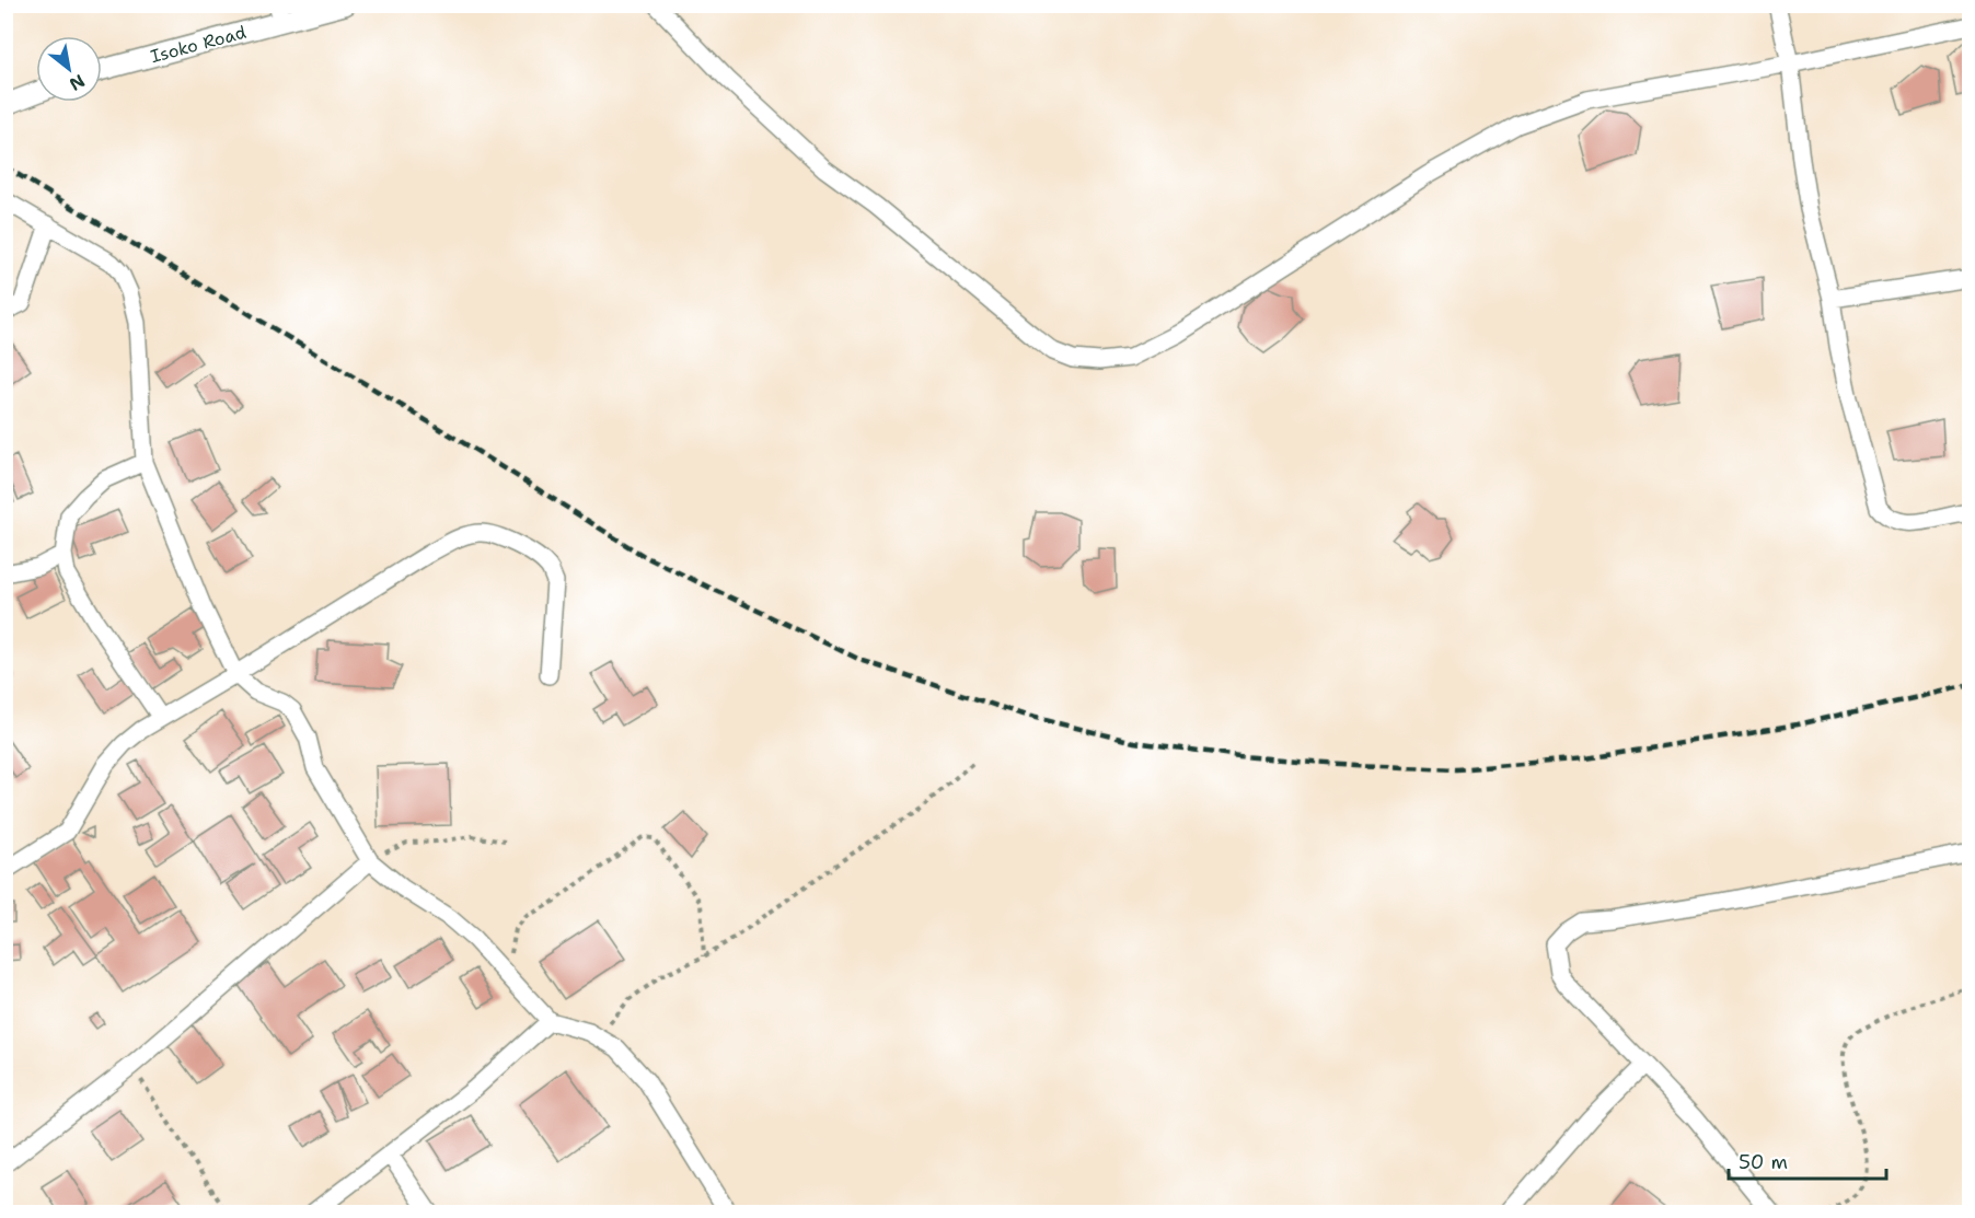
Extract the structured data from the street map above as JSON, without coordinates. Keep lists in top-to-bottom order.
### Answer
{
  "streets": {
    "street": ["Isoko Road"]
  },
  "scale_bar": "50 m",
  "north": "bottom right"
}
